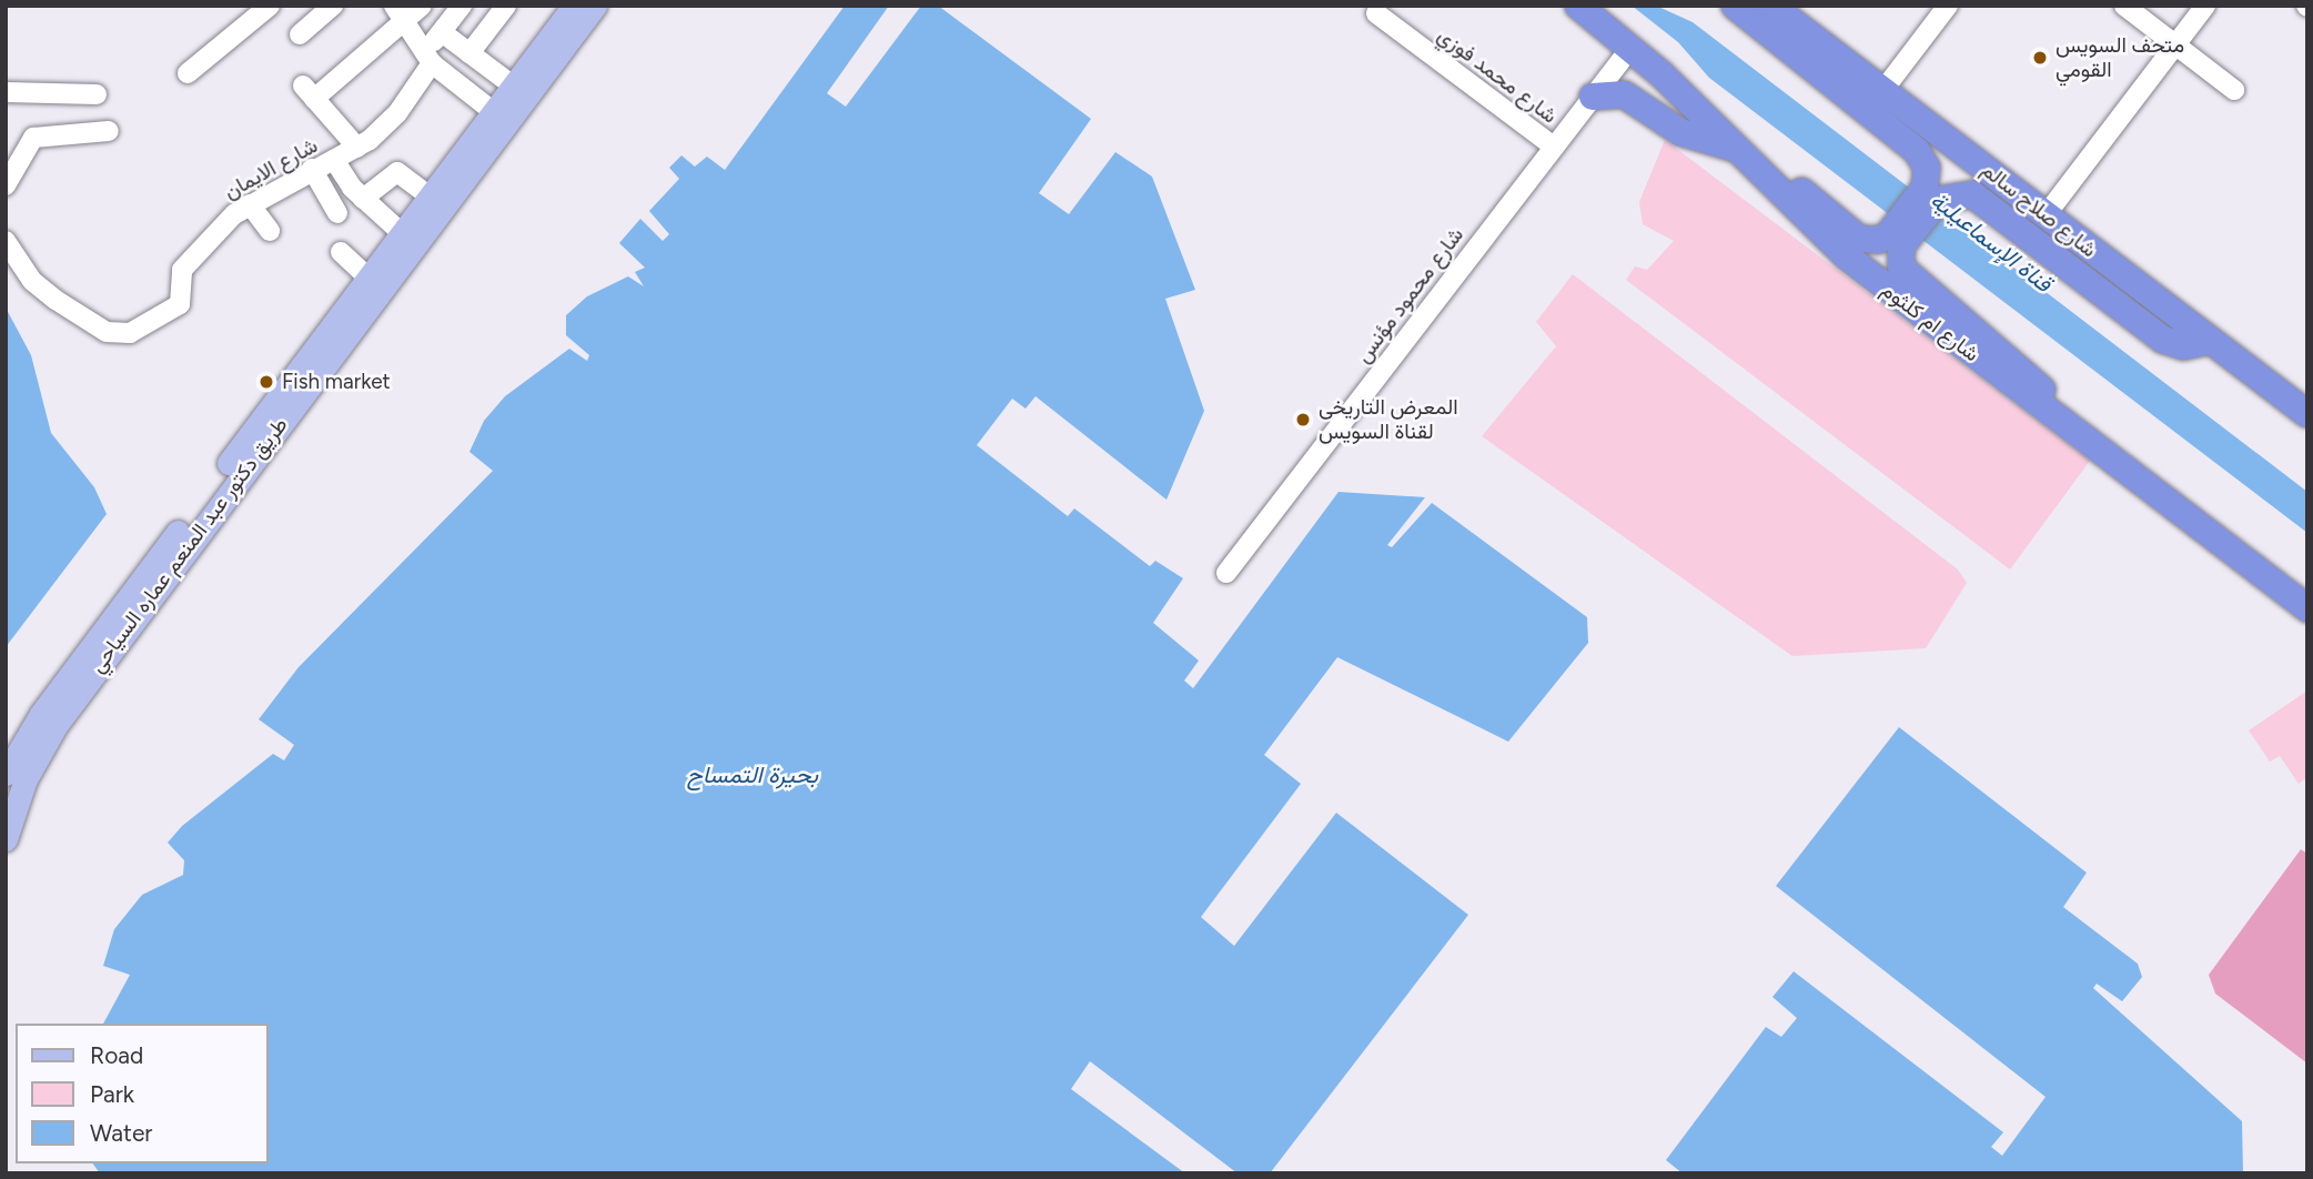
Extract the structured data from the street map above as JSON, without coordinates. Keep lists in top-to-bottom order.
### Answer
{
  "streets": {
    "highway": ["شارع صلاح سالم", "شارع ام كلثوم"],
    "main road": ["طريق دكتور عبد المنعم عماره السياحي"],
    "street": ["شارع محمد فوزي", "شارع الايمان", "شارع محمود مؤنس"]
  },
  "crossings": [
    ["شارع محمد فوزي", "شارع محمود مؤنس"],
    ["شارع محمود مؤنس", "شارع ام كلثوم"]
  ],
  "water": ["قناة الإسماعيلية", "بحيرة التمساح"],
  "places": ["متحف السويس القومي", "Fish market", "المعرض التاريخى لقناة السويس"],
  "legend": ["Road", "Park", "Water"]
}
